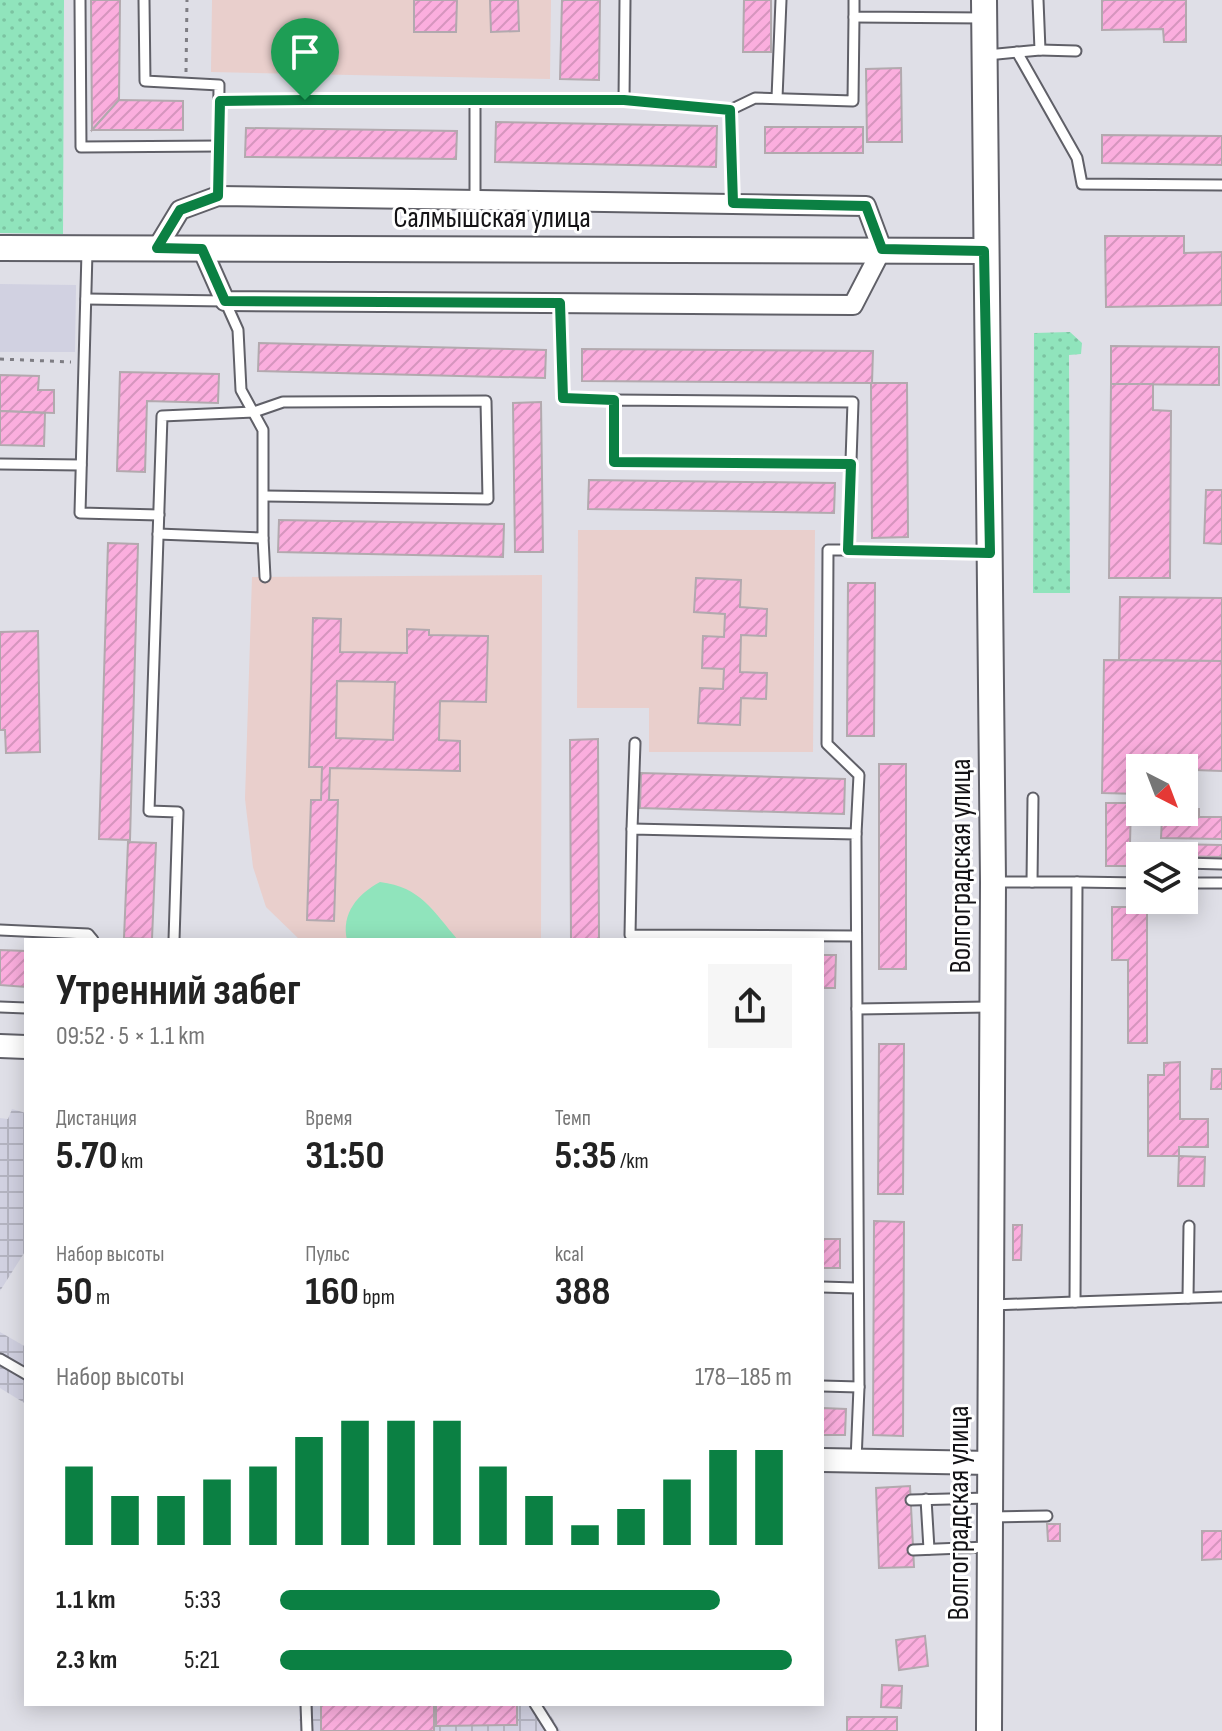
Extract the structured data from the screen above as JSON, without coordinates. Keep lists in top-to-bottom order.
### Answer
{
  "streets": {
    "main road": ["Салмышская улица", "Волгоградская улица"]
  },
  "crossings": [
    ["Салмышская улица", "Волгоградская улица"]
  ],
  "north": "bottom right",
  "page": {
    "heading": ["Утренний забег", "09:52 · 5 × 1.1 km"],
    "stats": [
      ["Дистанция", "5.70 km"],
      ["Время", "31:50"],
      ["Темп", "5:35 /km"],
      ["Набор высоты", "50 m"],
      ["Пульс", "160 bpm"],
      ["kcal", "388"]
    ],
    "chart": ["Набор высоты", "178–185 m"],
    "list": [
      {
        "name": "1.1 km",
        "note": "5:33"
      },
      {
        "name": "2.3 km",
        "note": "5:21"
      }
    ]
  }
}
